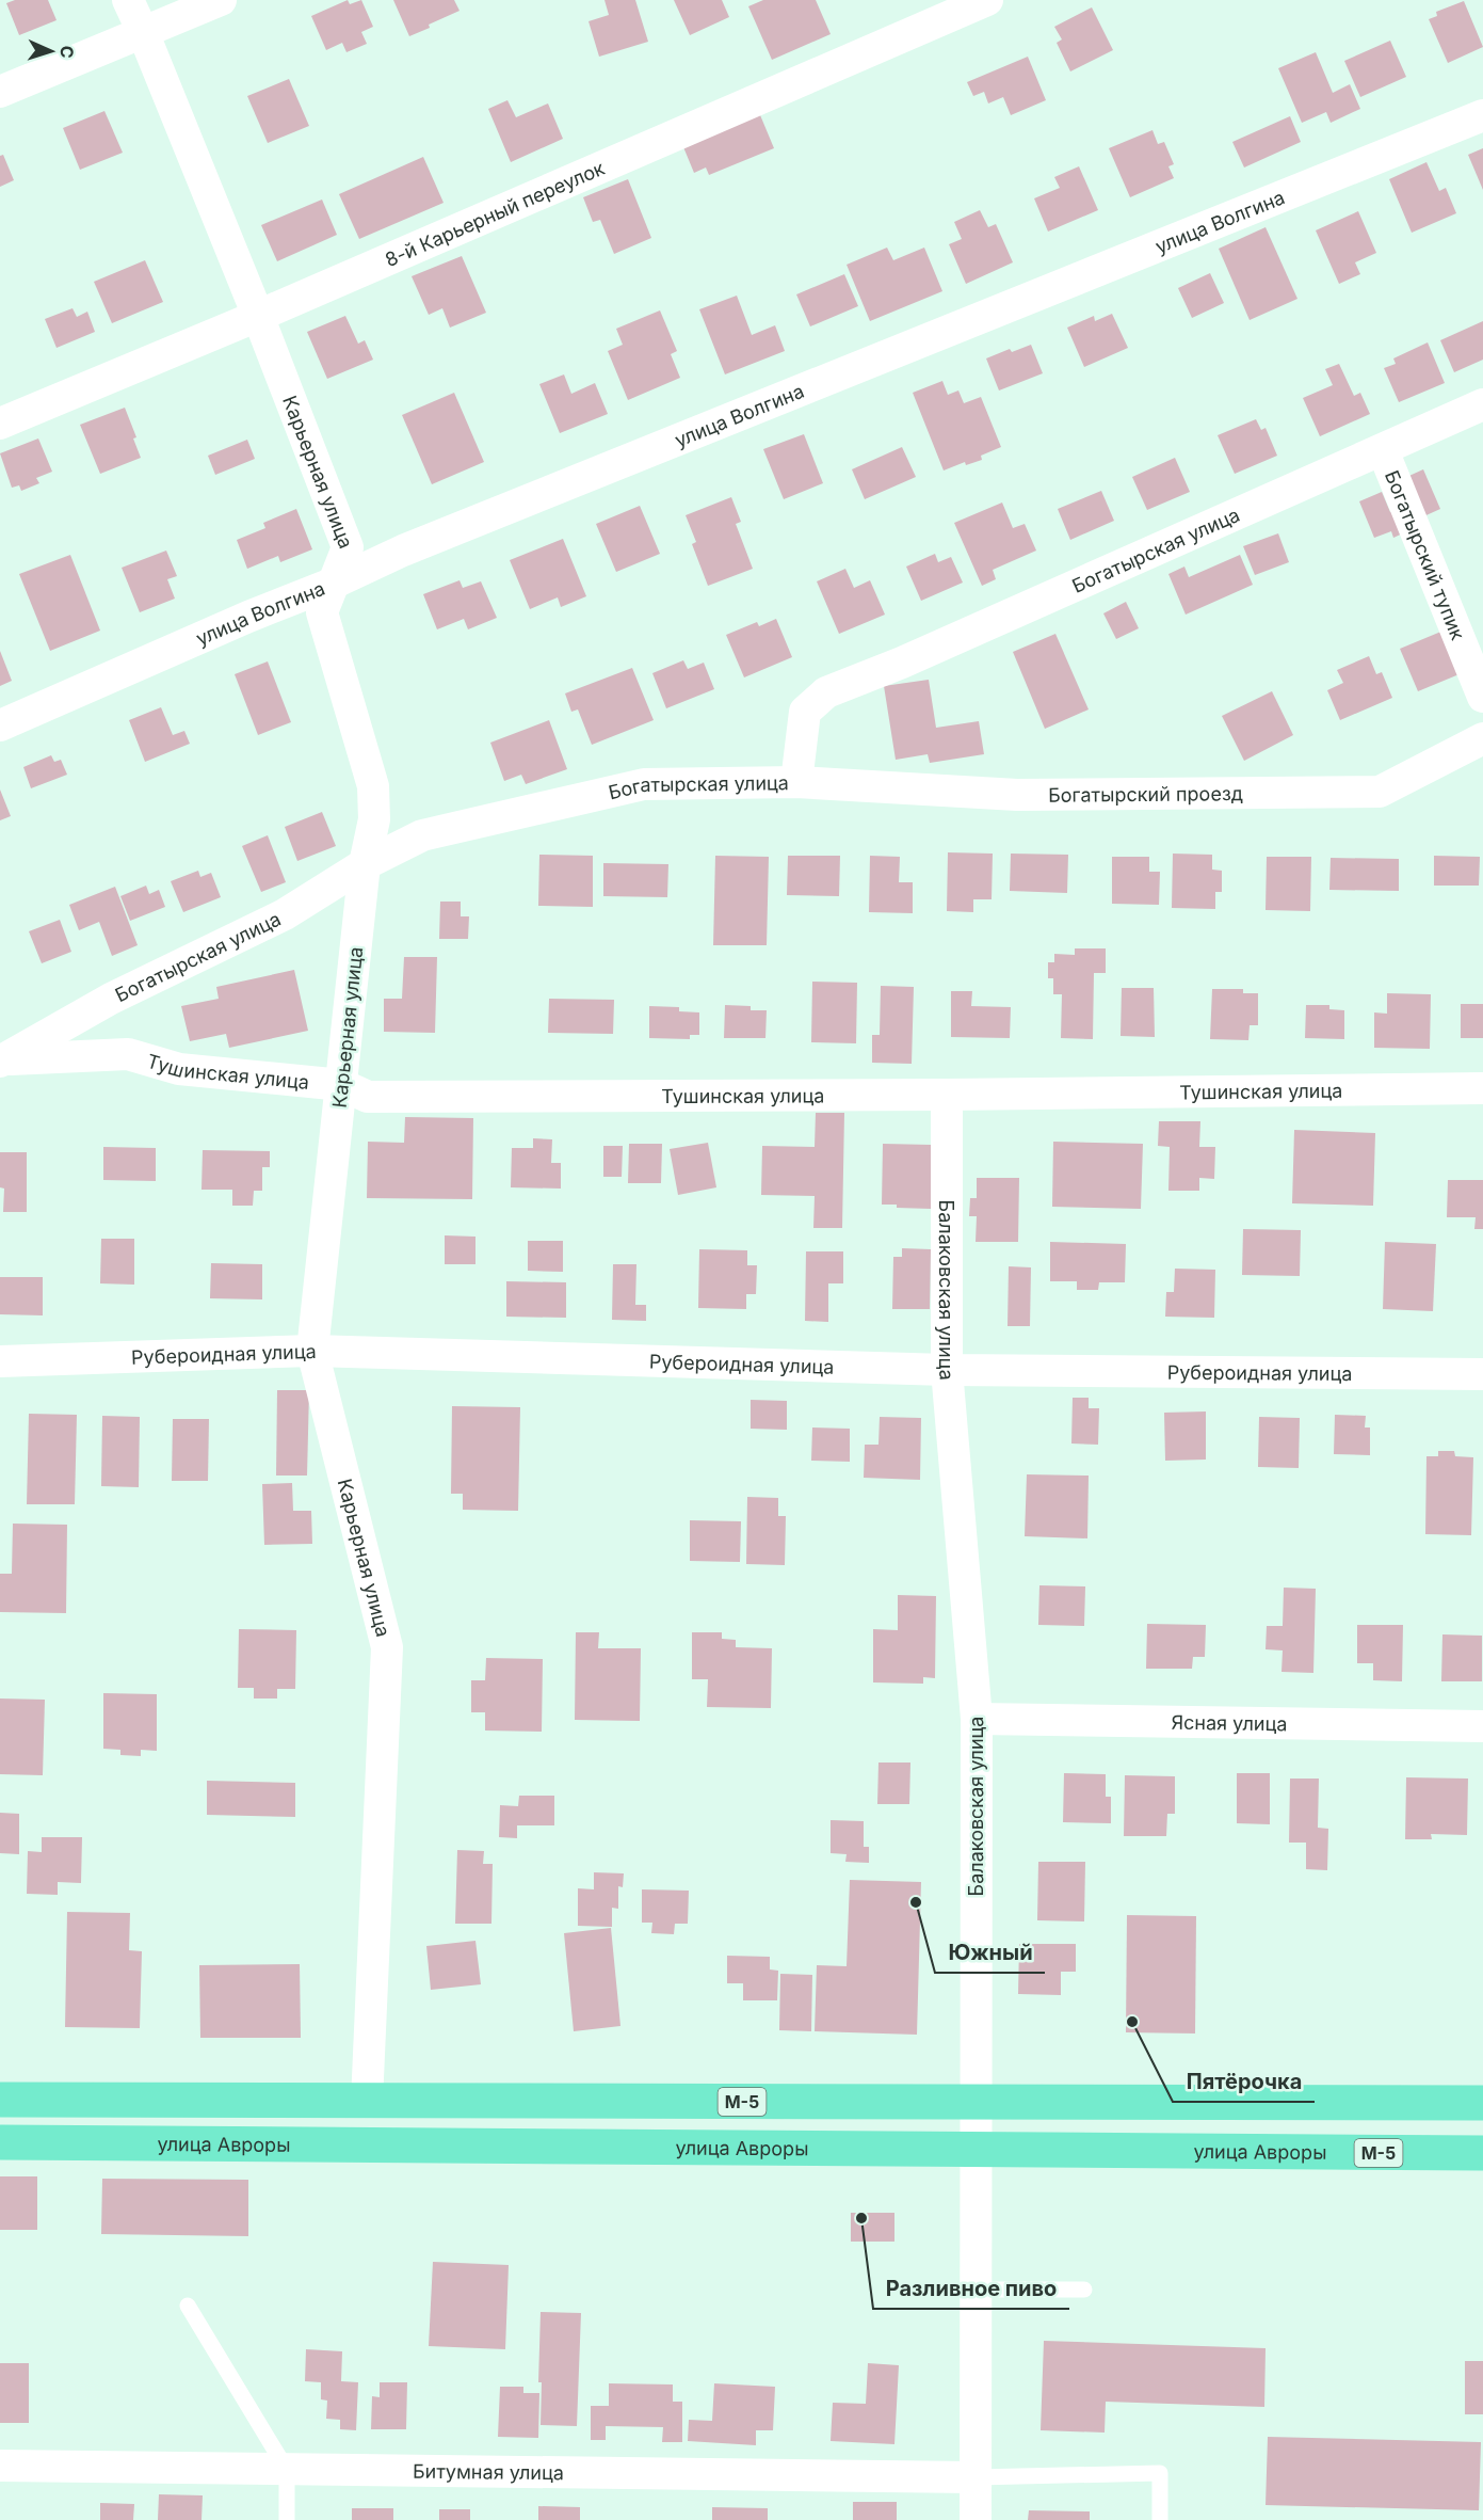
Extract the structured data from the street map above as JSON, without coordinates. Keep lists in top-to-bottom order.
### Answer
{
  "streets": {
    "main road": ["М-5", "улица Авроры"],
    "street": [
      "8-й Карьерный переулок",
      "улица Волгина",
      "Карьерная улица",
      "Богатырская улица",
      "Богатырский тупик",
      "Богатырский проезд",
      "Тушинская улица",
      "Балаковская улица",
      "Рубероидная улица",
      "Ясная улица",
      "Битумная улица"
    ]
  },
  "crossings": [
    ["8-й Карьерный переулок", "Карьерная улица"],
    ["улица Волгина", "Карьерная улица"],
    ["Карьерная улица", "Богатырская улица"],
    ["Карьерная улица", "Тушинская улица"],
    ["Карьерная улица", "Рубероидная улица"],
    ["Карьерная улица", "М-5"],
    ["Богатырская улица", "Богатырский тупик"],
    ["Богатырская улица", "Богатырский проезд"],
    ["Богатырская улица", "Тушинская улица"],
    ["Тушинская улица", "Балаковская улица"],
    ["Балаковская улица", "Рубероидная улица"],
    ["Балаковская улица", "Ясная улица"],
    ["Балаковская улица", "М-5"],
    ["Балаковская улица", "улица Авроры"],
    ["Балаковская улица", "Битумная улица"]
  ],
  "places": ["Южный", "Пятёрочка", "Разливное пиво"],
  "north": "right"
}
